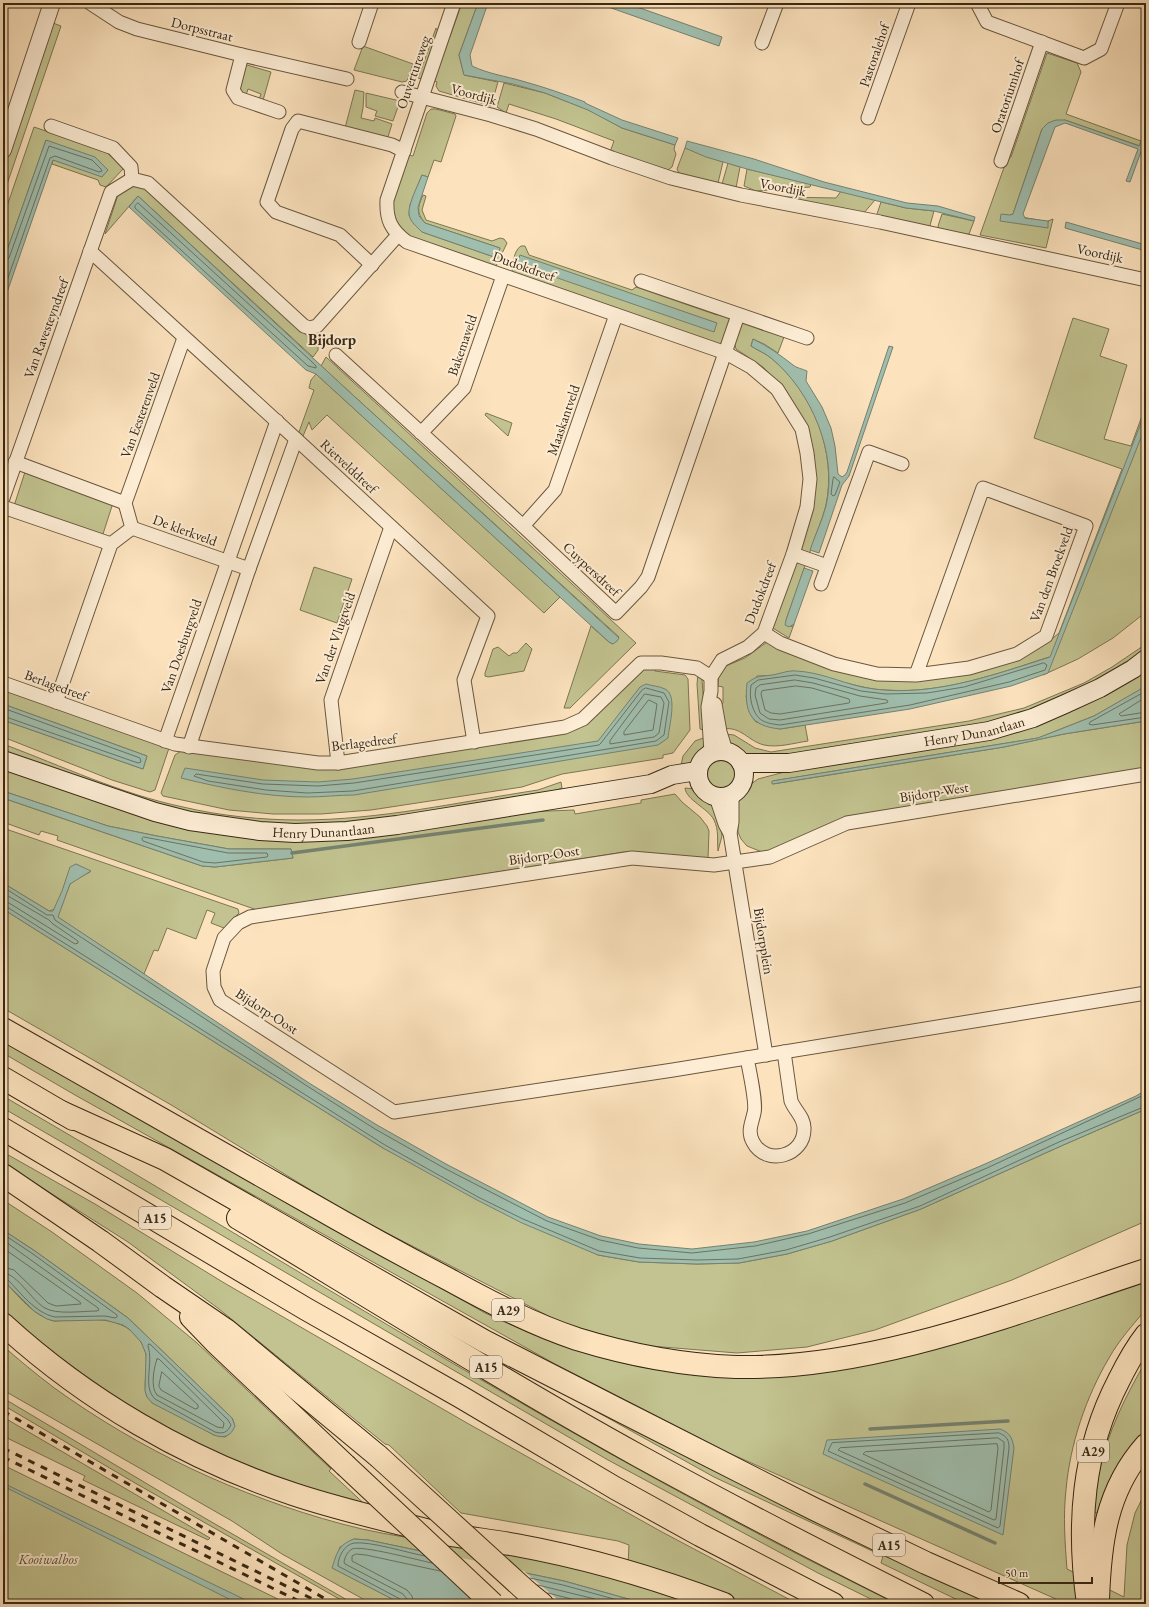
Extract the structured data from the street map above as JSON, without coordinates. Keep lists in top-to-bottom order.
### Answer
{
  "streets": {
    "highway": ["A15", "A29"],
    "main road": ["Henry Dunantlaan"],
    "street": [
      "Dorpsstraat",
      "Pastoralehof",
      "Ouvertureweg",
      "Voordijk",
      "Oratoriumhof",
      "Dudokdreef",
      "Van Ravesteyndreef",
      "Bakemaveld",
      "Van Eesterenveld",
      "Maaskantveld",
      "Rietvelddreef",
      "De klerkveld",
      "Cuypersdreef",
      "Van den Broekveld",
      "Van der Vlugtveld",
      "Van Doesburgveld",
      "Berlagedreef",
      "Bijdorp-West",
      "Bijdorp-Oost",
      "Bijdorpplein"
    ]
  },
  "crossings": [
    ["Ouvertureweg", "Voordijk"],
    ["Dudokdreef", "Bakemaveld"],
    ["Dudokdreef", "Maaskantveld"],
    ["Dudokdreef", "Cuypersdreef"],
    ["Dudokdreef", "Van den Broekveld"],
    ["Dudokdreef", "Berlagedreef"],
    ["Van Ravesteyndreef", "Rietvelddreef"],
    ["Bakemaveld", "Cuypersdreef"],
    ["Van Eesterenveld", "Rietvelddreef"],
    ["Maaskantveld", "Cuypersdreef"],
    ["Rietvelddreef", "Van der Vlugtveld"],
    ["Rietvelddreef", "Van Doesburgveld"],
    ["Rietvelddreef", "Berlagedreef"],
    ["De klerkveld", "Van Doesburgveld"],
    ["Van der Vlugtveld", "Berlagedreef"],
    ["Van Doesburgveld", "Berlagedreef"],
    ["Henry Dunantlaan", "Bijdorpplein"],
    ["Bijdorp-West", "Bijdorp-Oost"],
    ["Bijdorp-West", "Bijdorpplein"],
    ["Bijdorp-Oost", "Bijdorpplein"]
  ],
  "districts": ["Bijdorp"],
  "parks": ["Kooiwalbos"],
  "scale_bar": "50 m"
}
